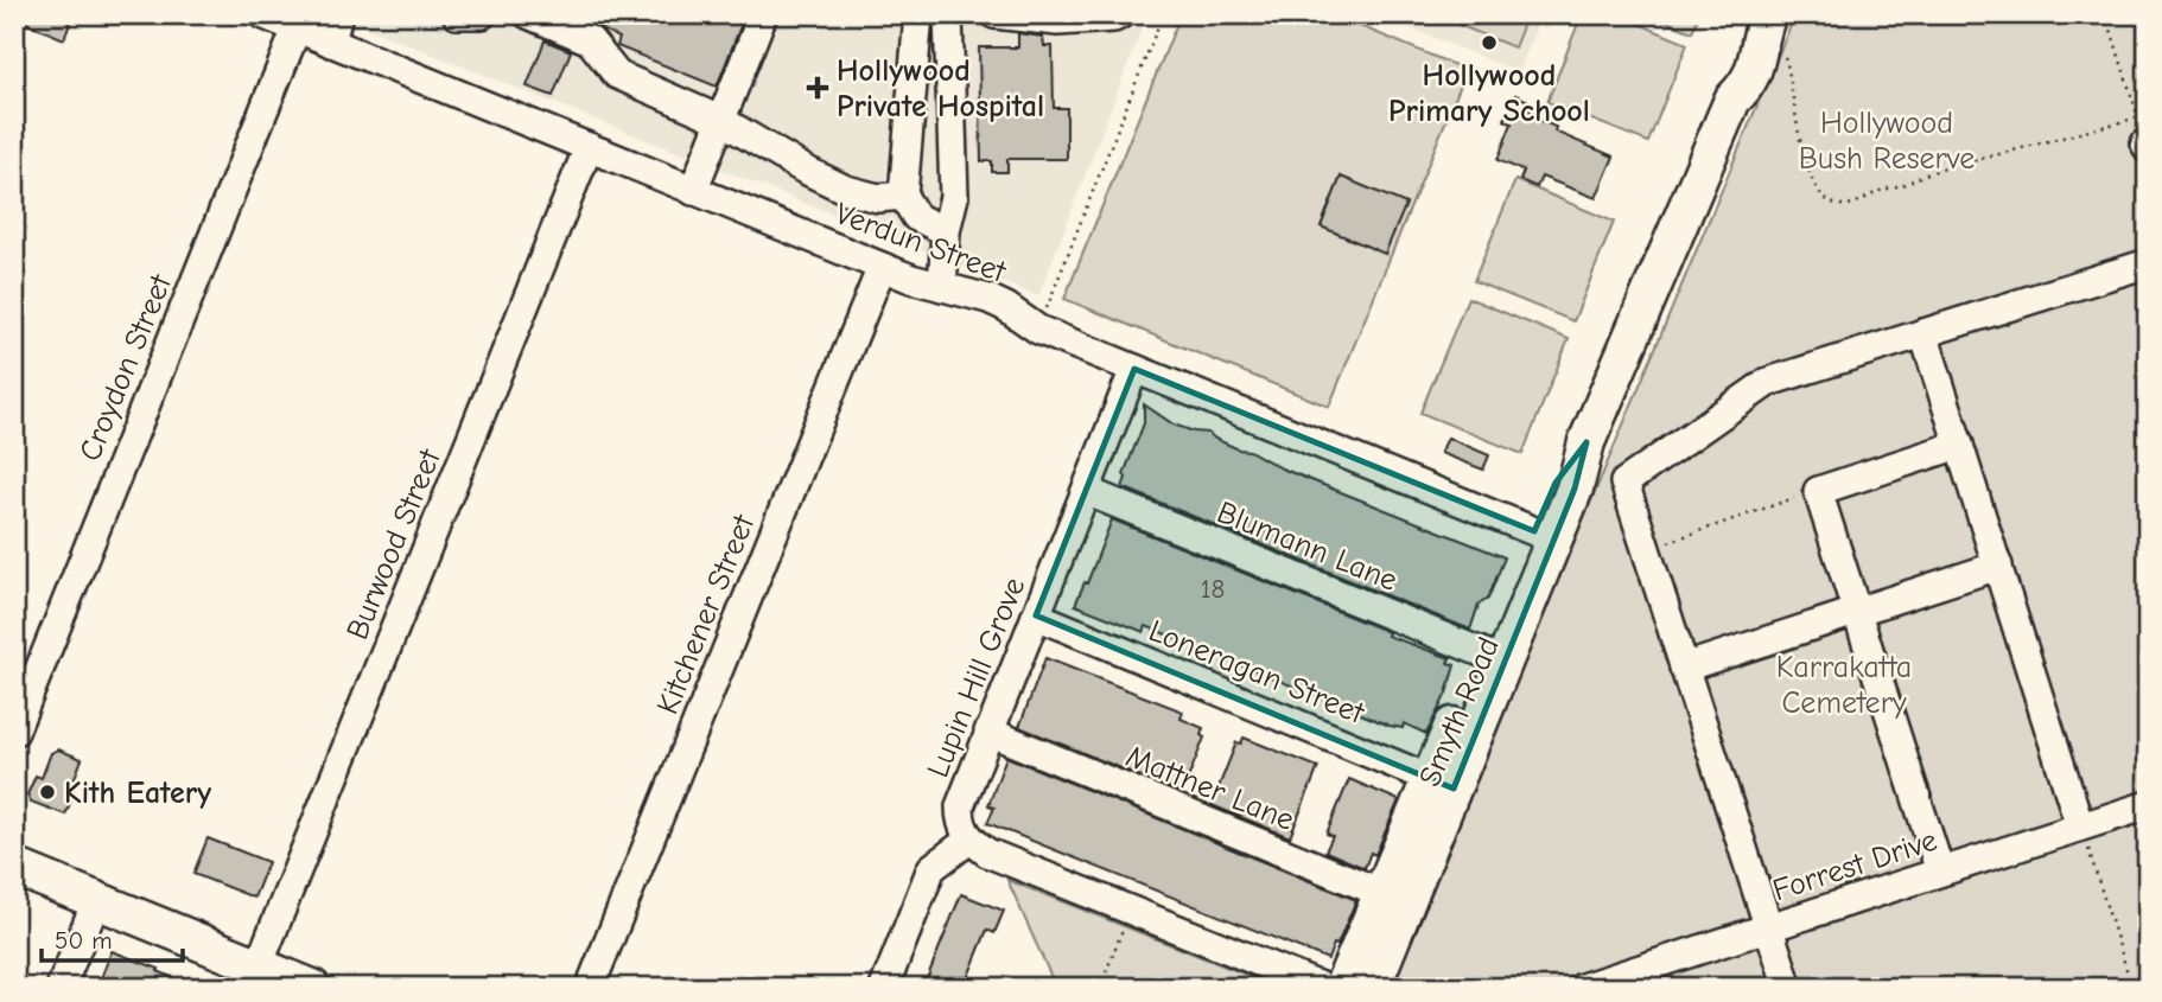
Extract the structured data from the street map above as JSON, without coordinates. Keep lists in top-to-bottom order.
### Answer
{
  "streets": {
    "main road": ["Smyth Road"],
    "street": [
      "Verdun Street",
      "Croydon Street",
      "Burwood Street",
      "Blumann Lane",
      "Kitchener Street",
      "Loneragan Street",
      "Lupin Hill Grove",
      "Mattner Lane",
      "Forrest Drive"
    ]
  },
  "crossings": [
    ["Verdun Street", "Croydon Street"],
    ["Verdun Street", "Burwood Street"],
    ["Verdun Street", "Kitchener Street"],
    ["Verdun Street", "Lupin Hill Grove"],
    ["Verdun Street", "Smyth Road"],
    ["Blumann Lane", "Lupin Hill Grove"],
    ["Blumann Lane", "Smyth Road"],
    ["Loneragan Street", "Lupin Hill Grove"],
    ["Loneragan Street", "Smyth Road"],
    ["Lupin Hill Grove", "Mattner Lane"],
    ["Smyth Road", "Mattner Lane"]
  ],
  "parks": ["Hollywood Bush Reserve", "Karrakatta Cemetery"],
  "places": {
    "other": ["Hollywood Primary School", "Kith Eatery"],
    "health": ["Hollywood Private Hospital"]
  },
  "house_numbers": ["18"],
  "scale_bar": "50 m"
}
